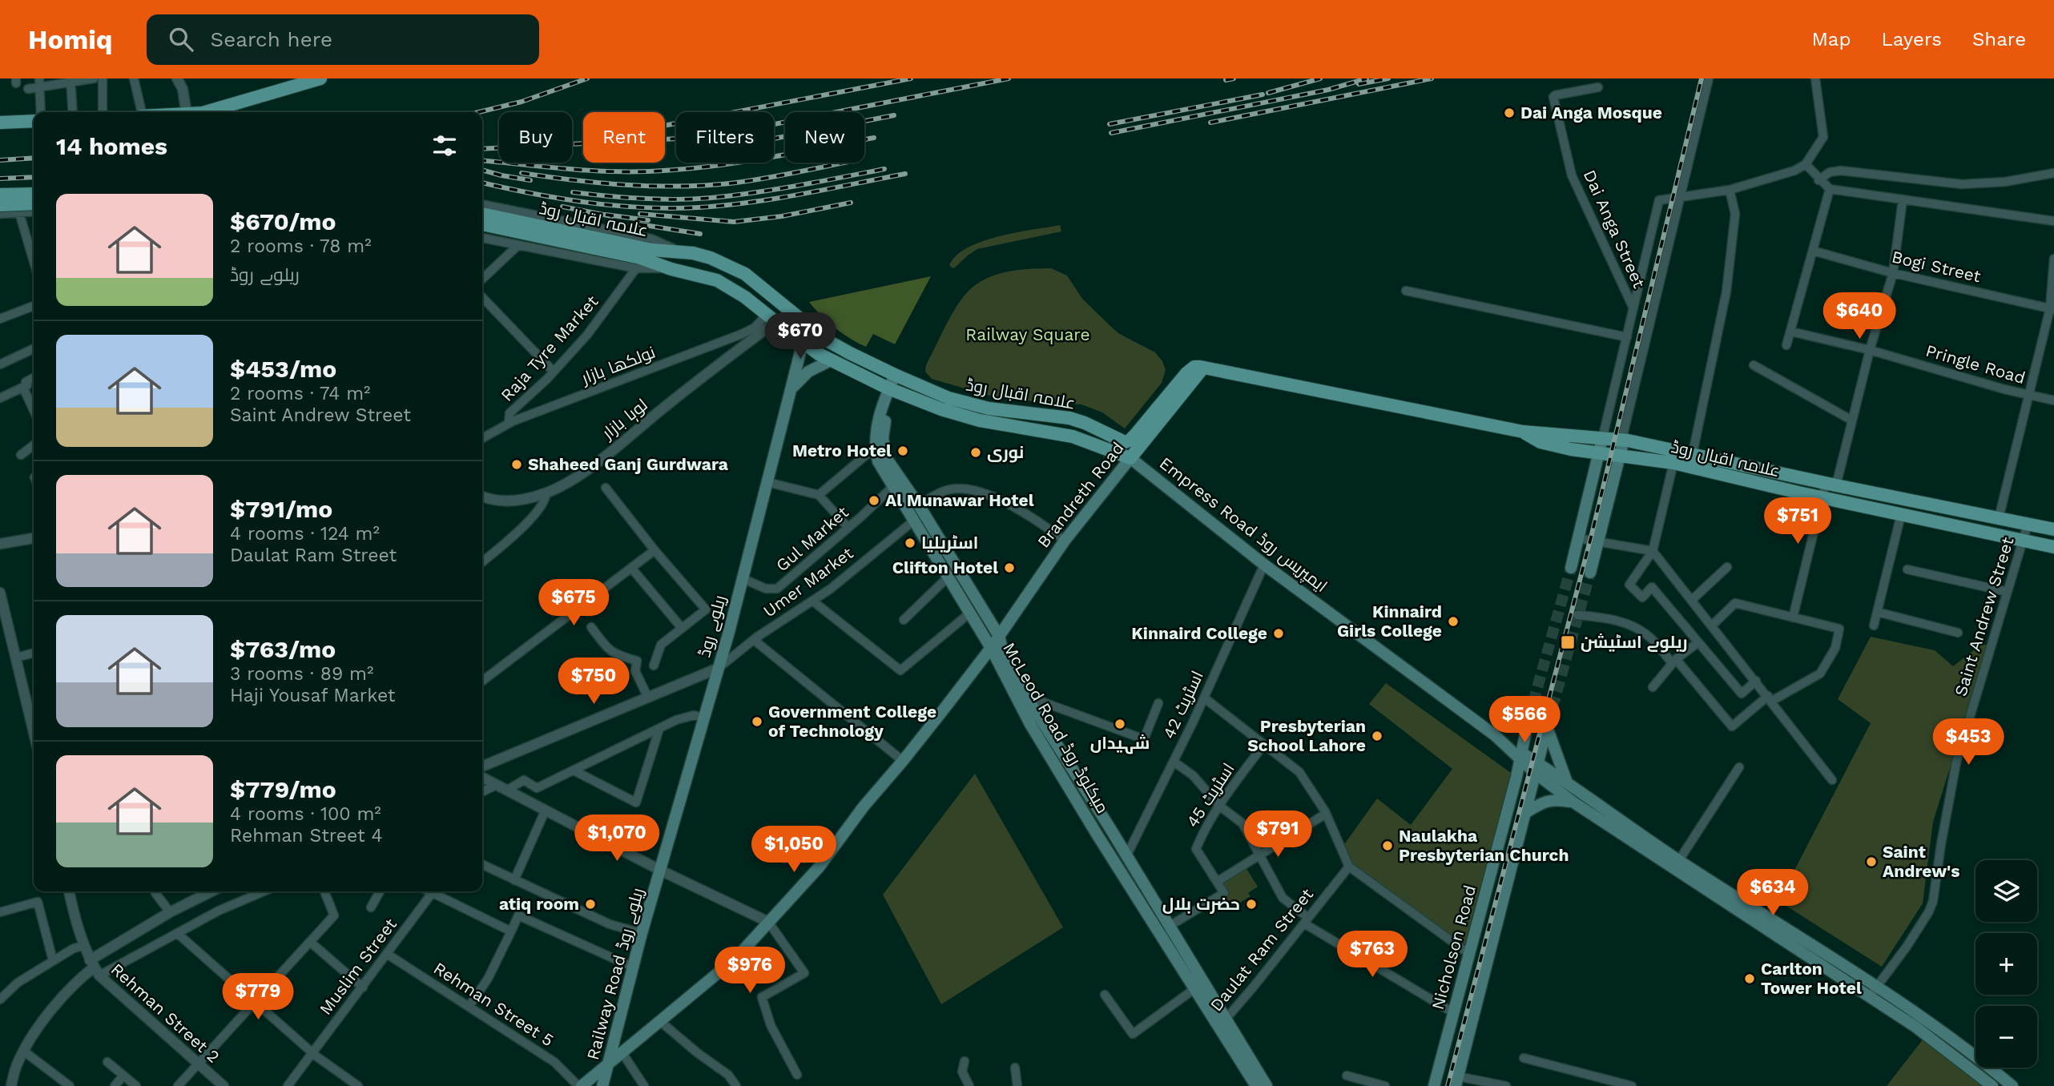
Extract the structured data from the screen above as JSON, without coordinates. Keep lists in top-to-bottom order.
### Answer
{
  "streets": {
    "main road": [
      "علامہ اقبال روڈ",
      "Brandreth Road",
      "Empress Road ایمپریس روڈ",
      "ریلوے روڈ",
      "McLeod Road میکلوڈ روڈ",
      "Nicholson Road",
      "Railway Road ریلوے روڈ"
    ],
    "street": [
      "Dai Anga Street",
      "Bogi Street",
      "Raja Tyre Market",
      "Pringle Road",
      "نولکھا بازار",
      "لوہا بازار",
      "Gul Market",
      "Umer Market",
      "Saint Andrew Street",
      "اسٹریٹ 42",
      "اسٹریٹ 45",
      "Daulat Ram Street",
      "Muslim Street",
      "Rehman Street 5",
      "Rehman Street 2"
    ]
  },
  "crossings": [
    ["علامہ اقبال روڈ", "Raja Tyre Market"],
    ["علامہ اقبال روڈ", "نولکھا بازار"],
    ["علامہ اقبال روڈ", "لوہا بازار"],
    ["علامہ اقبال روڈ", "Brandreth Road"],
    ["علامہ اقبال روڈ", "Empress Road ایمپریس روڈ"],
    ["علامہ اقبال روڈ", "Saint Andrew Street"],
    ["علامہ اقبال روڈ", "ریلوے روڈ"],
    ["علامہ اقبال روڈ", "McLeod Road میکلوڈ روڈ"],
    ["Raja Tyre Market", "نولکھا بازار"],
    ["نولکھا بازار", "لوہا بازار"],
    ["Brandreth Road", "Empress Road ایمپریس روڈ"],
    ["Brandreth Road", "McLeod Road میکلوڈ روڈ"],
    ["Brandreth Road", "Railway Road ریلوے روڈ"],
    ["Brandreth Road", "Rehman Street 5"],
    ["Empress Road ایمپریس روڈ", "Saint Andrew Street"],
    ["Empress Road ایمپریس روڈ", "اسٹریٹ 42"],
    ["Empress Road ایمپریس روڈ", "Nicholson Road"],
    ["Gul Market", "ریلوے روڈ"],
    ["Gul Market", "McLeod Road میکلوڈ روڈ"],
    ["Umer Market", "ریلوے روڈ"],
    ["Umer Market", "McLeod Road میکلوڈ روڈ"],
    ["ریلوے روڈ", "Railway Road ریلوے روڈ"],
    ["اسٹریٹ 42", "McLeod Road میکلوڈ روڈ"],
    ["McLeod Road میکلوڈ روڈ", "اسٹریٹ 45"],
    ["McLeod Road میکلوڈ روڈ", "Daulat Ram Street"],
    ["Muslim Street", "Rehman Street 5"]
  ],
  "parks": ["Railway Square"],
  "places": {
    "other": [
      "Dai Anga Mosque",
      "Metro Hotel",
      "نوری",
      "Shaheed Ganj Gurdwara",
      "Al Munawar Hotel",
      "اسٹریلیا",
      "Clifton Hotel",
      "Kinnaird Girls College",
      "Kinnaird College",
      "Government College of Technology",
      "شہیداں",
      "Presbyterian School Lahore",
      "Naulakha Presbyterian Church",
      "Saint Andrew's",
      "atiq room",
      "حضرت بلال",
      "Carlton Tower Hotel"
    ],
    "transit": ["ریلوے اسٹیشن"]
  },
  "page": {
    "header": "Homiq",
    "search": "Search here",
    "nav": ["Map", "Layers", "Share"],
    "chip": [
      "Buy",
      "Rent",
      "Filters",
      "New"
    ],
    "heading": "14 homes",
    "list": [
      {
        "name": "$670/mo",
        "note": "2 rooms · 78 m² · ریلوے روڈ"
      },
      {
        "name": "$453/mo",
        "note": "2 rooms · 74 m² · Saint Andrew Street"
      },
      {
        "name": "$791/mo",
        "note": "4 rooms · 124 m² · Daulat Ram Street"
      },
      {
        "name": "$763/mo",
        "note": "3 rooms · 89 m² · Haji Yousaf Market"
      },
      {
        "name": "$779/mo",
        "note": "4 rooms · 100 m² · Rehman Street 4"
      }
    ],
    "price": [
      "$640",
      "$670",
      "$751",
      "$675",
      "$750",
      "$566",
      "$453",
      "$791",
      "$1,070",
      "$1,050",
      "$634",
      "$763",
      "$976",
      "$779"
    ],
    "map_buttons": ["+", "−"]
  }
}
